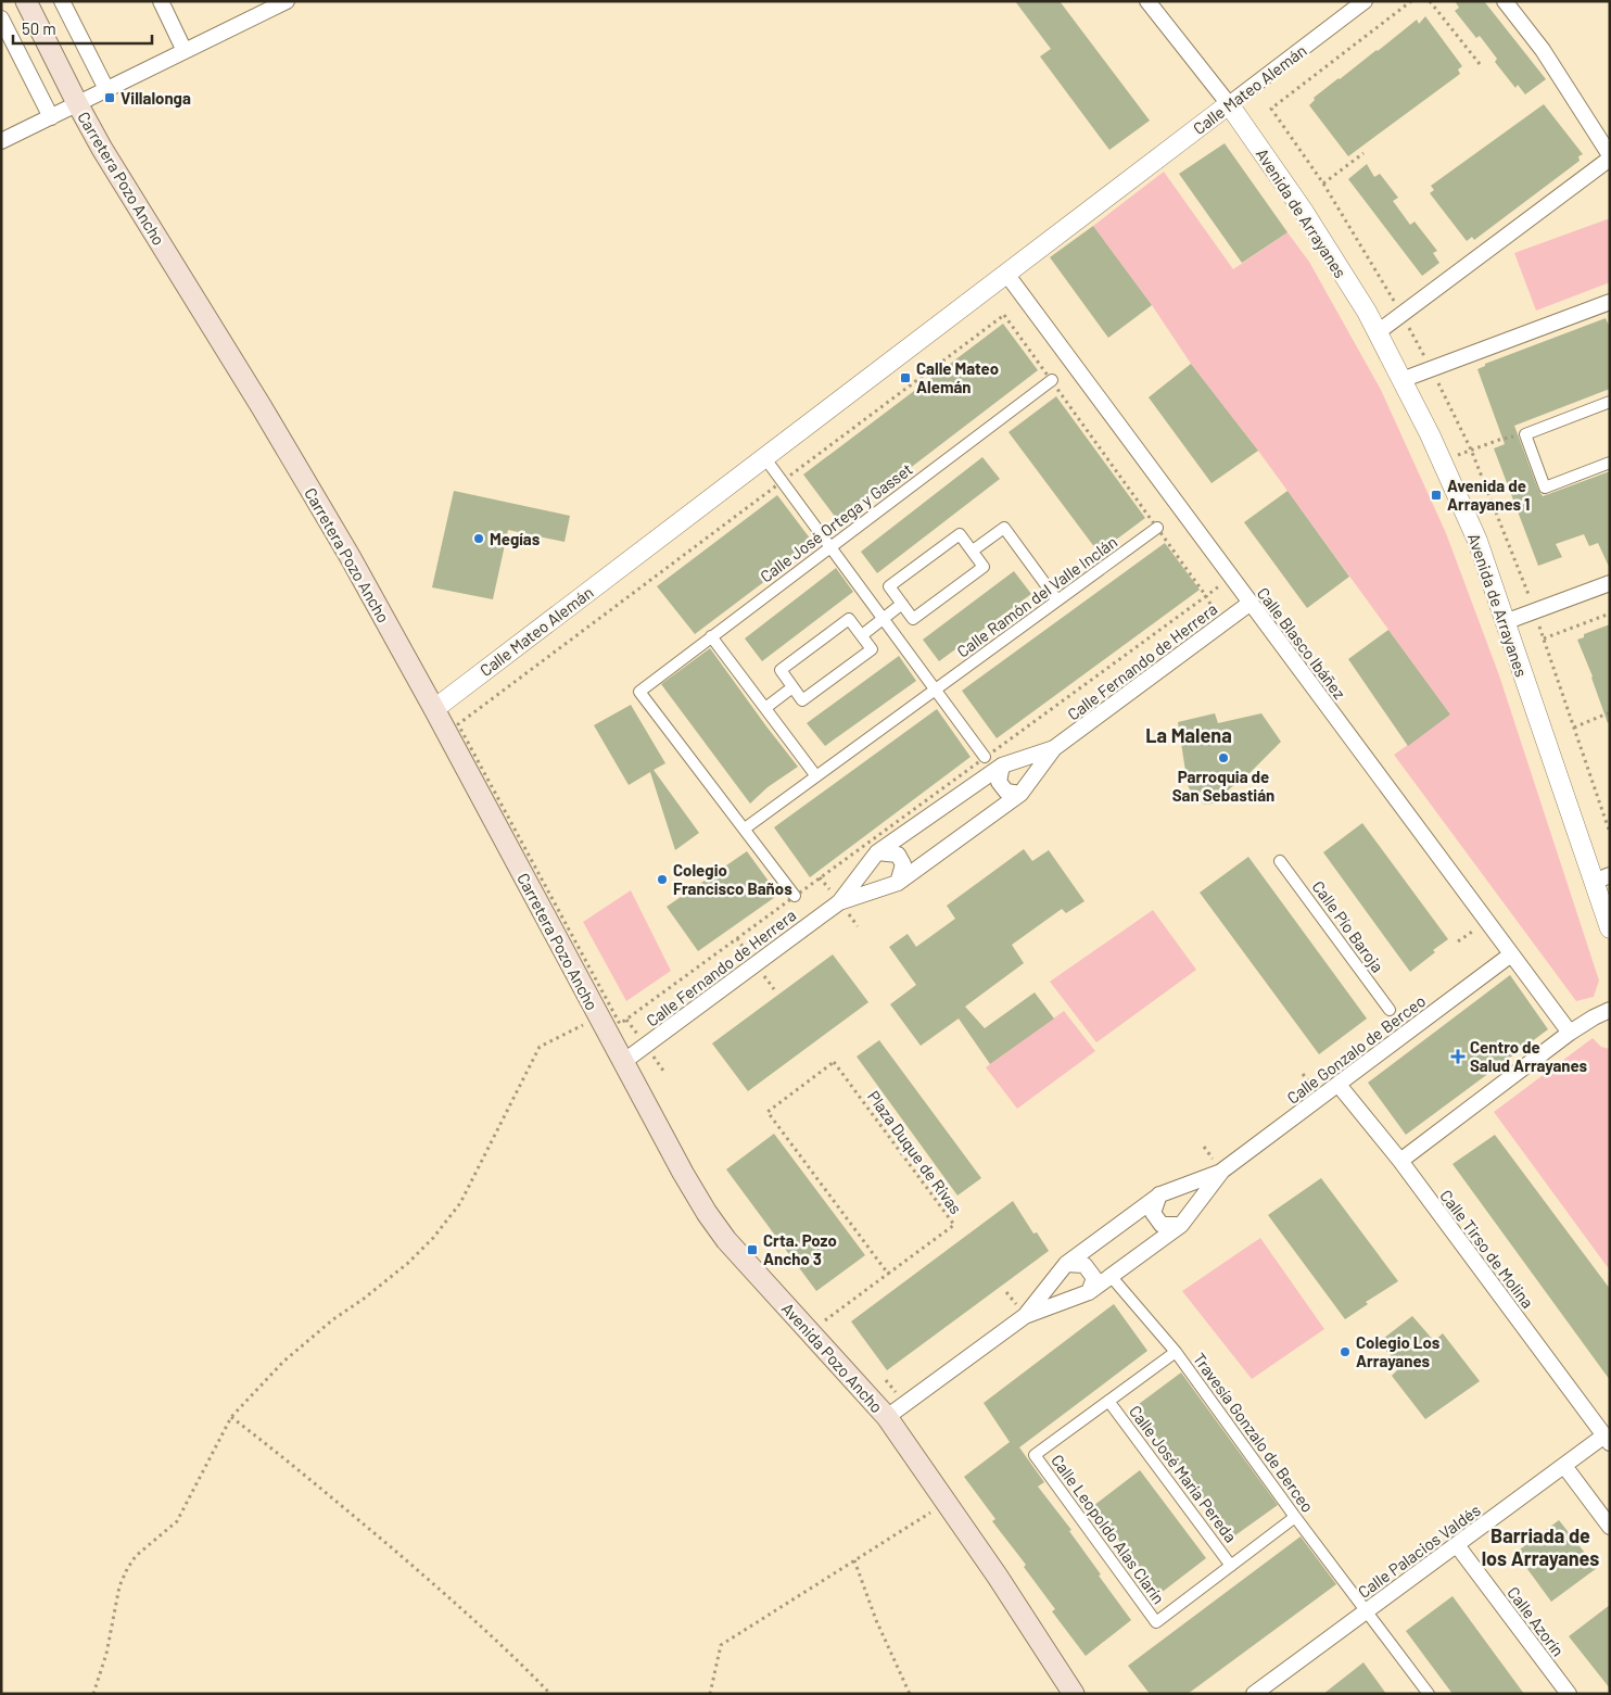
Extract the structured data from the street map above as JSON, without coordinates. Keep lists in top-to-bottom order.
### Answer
{
  "streets": {
    "main road": ["Carretera Pozo Ancho", "Avenida Pozo Ancho"],
    "street": [
      "Calle Mateo Alemán",
      "Avenida de Arrayanes",
      "Calle José Ortega y Gasset",
      "Calle Ramón del Valle Inclán",
      "Calle Blasco Ibáñez",
      "Calle Fernando de Herrera",
      "Calle Pío Baroja",
      "Calle Gonzalo de Berceo",
      "Calle Tirso de Molina",
      "Travesía Gonzalo de Berceo",
      "Calle José María Pereda",
      "Calle Leopoldo Alas Clarín",
      "Calle Palacios Valdés",
      "Calle Azorín"
    ],
    "path": ["Plaza Duque de Rivas"]
  },
  "crossings": [
    ["Calle Mateo Alemán", "Carretera Pozo Ancho"],
    ["Calle Mateo Alemán", "Avenida de Arrayanes"],
    ["Calle Mateo Alemán", "Calle Blasco Ibáñez"],
    ["Carretera Pozo Ancho", "Avenida Pozo Ancho"],
    ["Calle José Ortega y Gasset", "Calle Ramón del Valle Inclán"],
    ["Calle Blasco Ibáñez", "Calle Fernando de Herrera"],
    ["Calle Blasco Ibáñez", "Calle Gonzalo de Berceo"],
    ["Calle Fernando de Herrera", "Avenida Pozo Ancho"],
    ["Calle Gonzalo de Berceo", "Calle Tirso de Molina"],
    ["Calle Gonzalo de Berceo", "Avenida Pozo Ancho"],
    ["Calle Gonzalo de Berceo", "Travesía Gonzalo de Berceo"],
    ["Calle Tirso de Molina", "Calle Palacios Valdés"],
    ["Travesía Gonzalo de Berceo", "Calle Palacios Valdés"],
    ["Calle José María Pereda", "Calle Leopoldo Alas Clarín"],
    ["Calle Palacios Valdés", "Calle Azorín"]
  ],
  "districts": ["La Malena", "Barriada de los Arrayanes"],
  "places": {
    "transit": [
      "Villalonga",
      "Calle Mateo Alemán",
      "Avenida de Arrayanes 1",
      "Crta. Pozo Ancho 3"
    ],
    "other": [
      "Megías",
      "Parroquia de San Sebastián",
      "Colegio Francisco Baños",
      "Colegio Los Arrayanes"
    ],
    "health": ["Centro de Salud Arrayanes"]
  },
  "scale_bar": "50 m"
}
